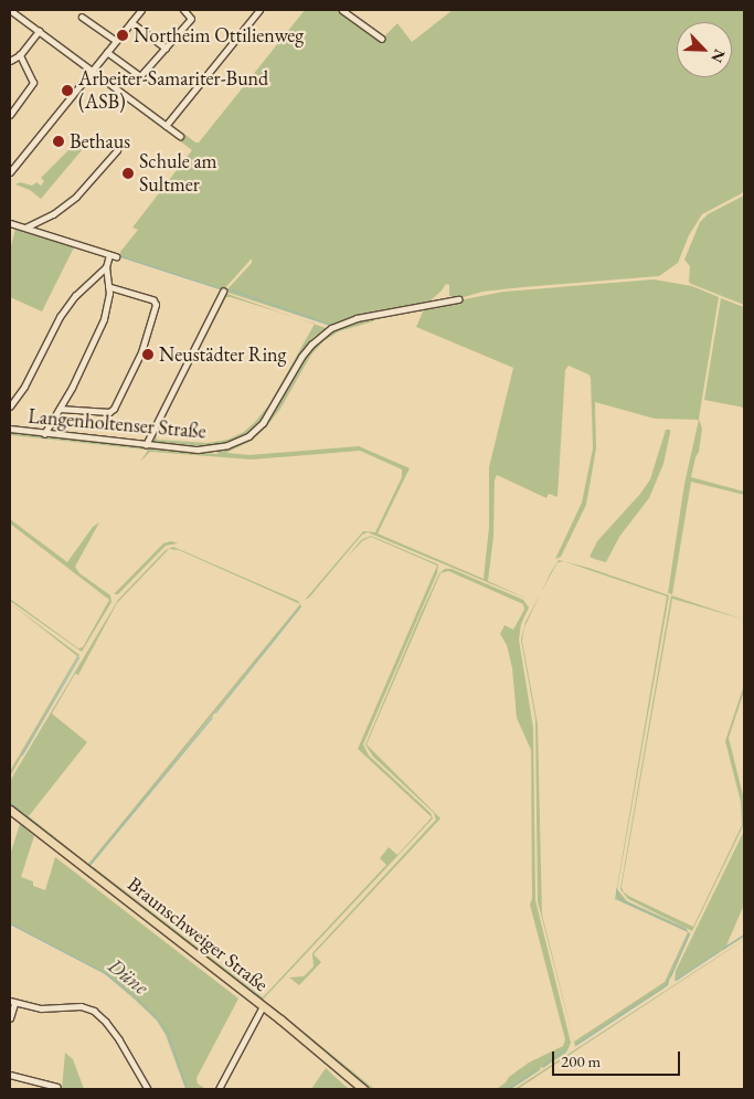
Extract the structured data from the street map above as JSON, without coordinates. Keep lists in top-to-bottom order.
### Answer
{
  "streets": {
    "main road": ["Braunschweiger Straße"],
    "street": ["Langenholtenser Straße"]
  },
  "water": ["Düne"],
  "places": [
    "Northeim Ottilienweg",
    "Arbeiter-Samariter-Bund (ASB)",
    "Bethaus",
    "Schule am Sultmer",
    "Neustädter Ring"
  ],
  "scale_bar": "200 m",
  "north": "bottom right"
}
